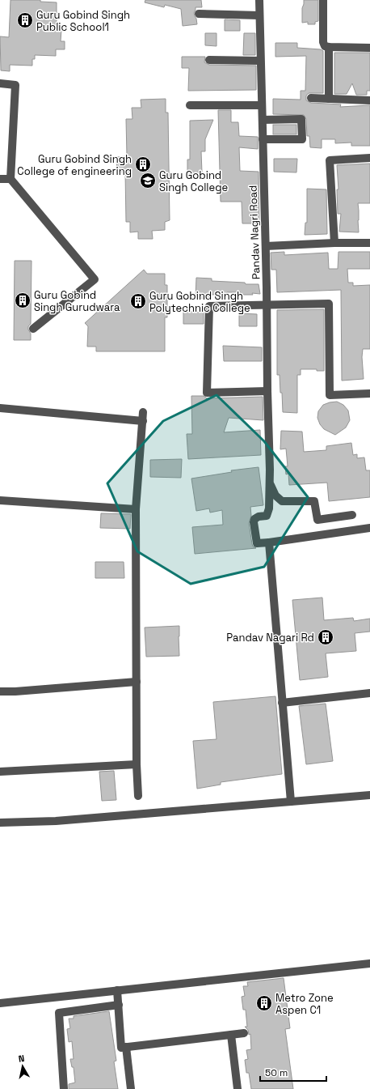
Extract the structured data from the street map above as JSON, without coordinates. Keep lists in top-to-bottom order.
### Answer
{
  "streets": {
    "street": ["Pandav Nagri Road"]
  },
  "places": {
    "building": [
      "Guru Gobind Singh Public School1",
      "Guru Gobind Singh College of engineering",
      "Guru Gobind Singh Gurudwara",
      "Guru Gobind Singh Polytechnic College",
      "Pandav Nagari Rd",
      "Metro Zone Aspen C1"
    ],
    "school or university": ["Guru Gobind Singh College"]
  },
  "scale_bar": "50 m",
  "north": "top"
}
